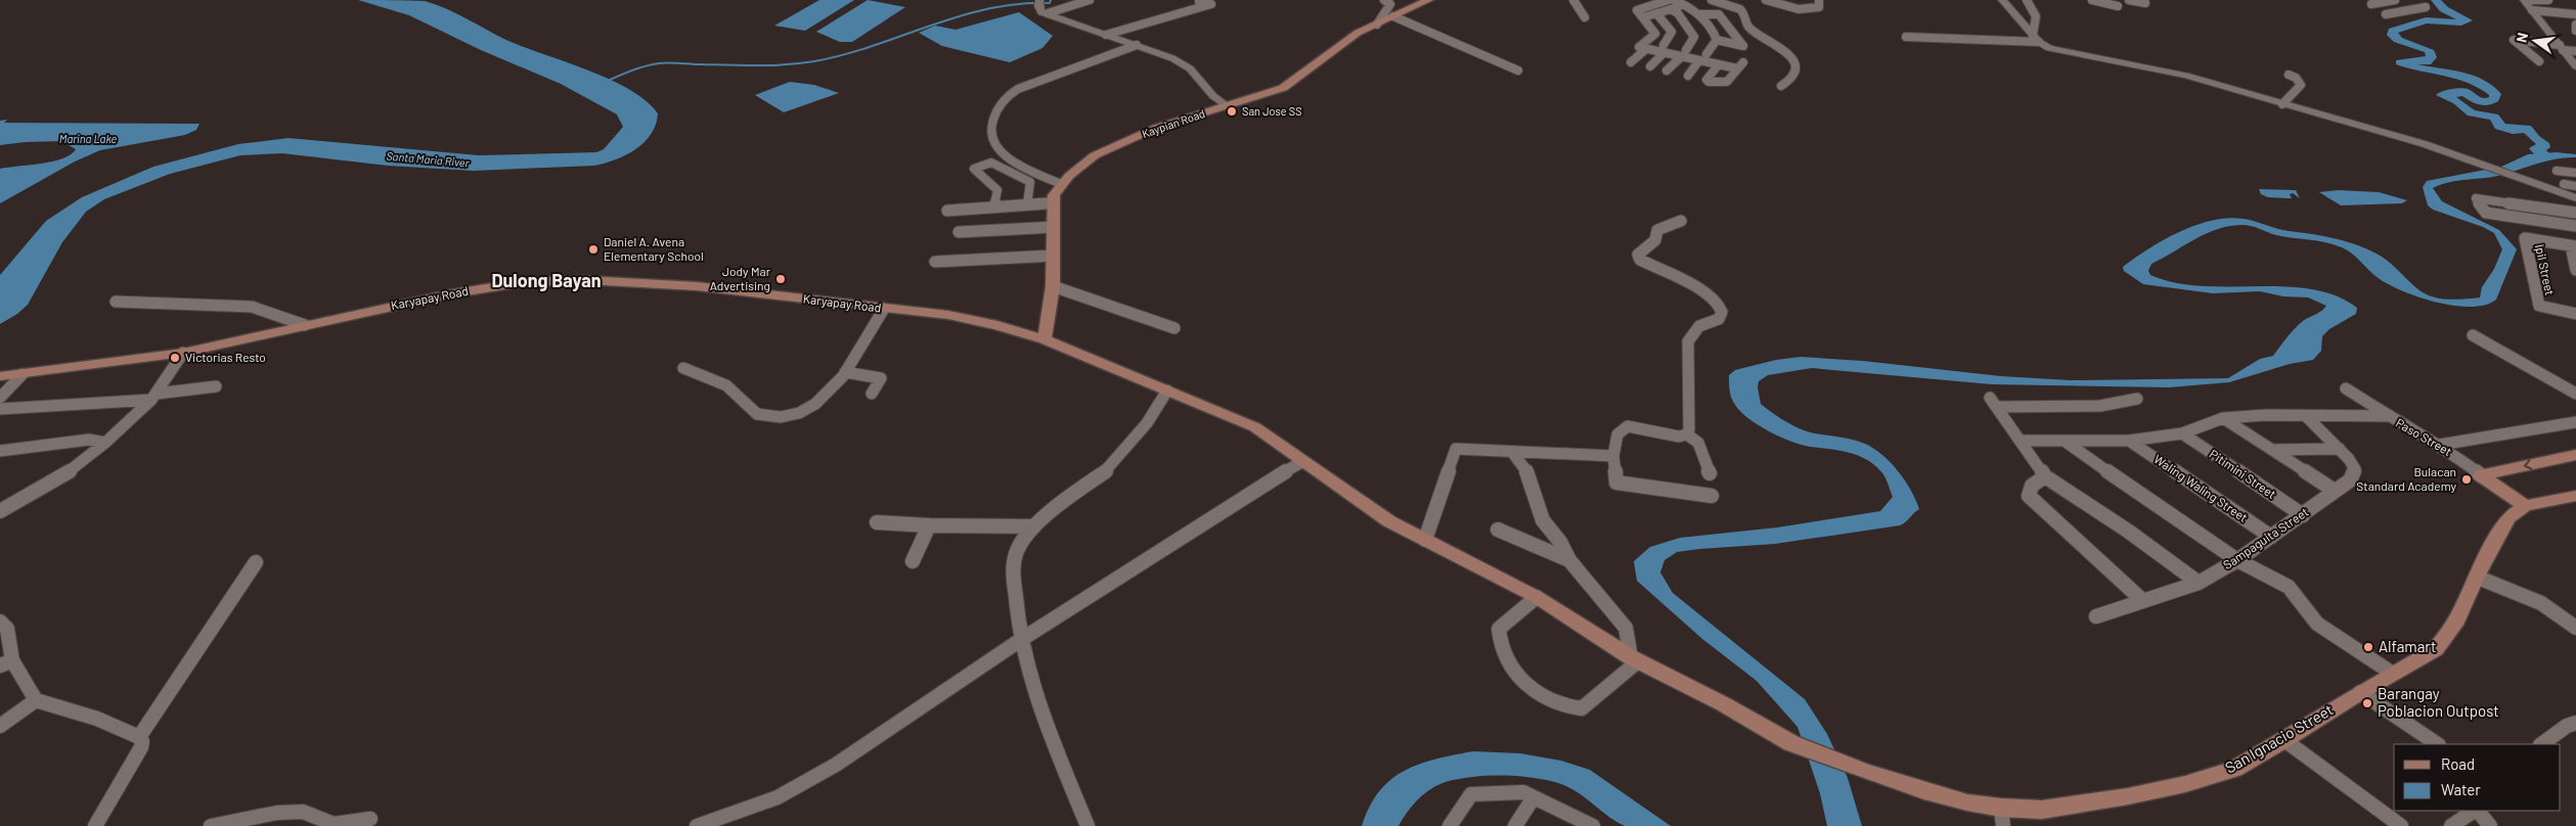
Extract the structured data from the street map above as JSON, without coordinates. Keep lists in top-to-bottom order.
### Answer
{
  "streets": {
    "main road": [
      "Kaypian Road",
      "Karyapay Road",
      "Paso Street",
      "San Ignacio Street"
    ],
    "street": [
      "Ipil Street",
      "Pitimini Street",
      "Waling Waling Street",
      "Sampaguita Street"
    ]
  },
  "crossings": [
    ["Kaypian Road", "Karyapay Road"],
    ["Karyapay Road", "San Ignacio Street"],
    ["Paso Street", "San Ignacio Street"],
    ["Pitimini Street", "Sampaguita Street"],
    ["Waling Waling Street", "Sampaguita Street"]
  ],
  "districts": ["Dulong Bayan"],
  "water": ["Marina Lake", "Santa Maria River"],
  "places": [
    "San Jose SS",
    "Daniel A. Avena Elementary School",
    "Jody Mar Advertising",
    "Victorias Resto",
    "Bulacan Standard Academy",
    "Alfamart",
    "Barangay Poblacion Outpost"
  ],
  "legend": ["Road", "Water"],
  "north": "left"
}
